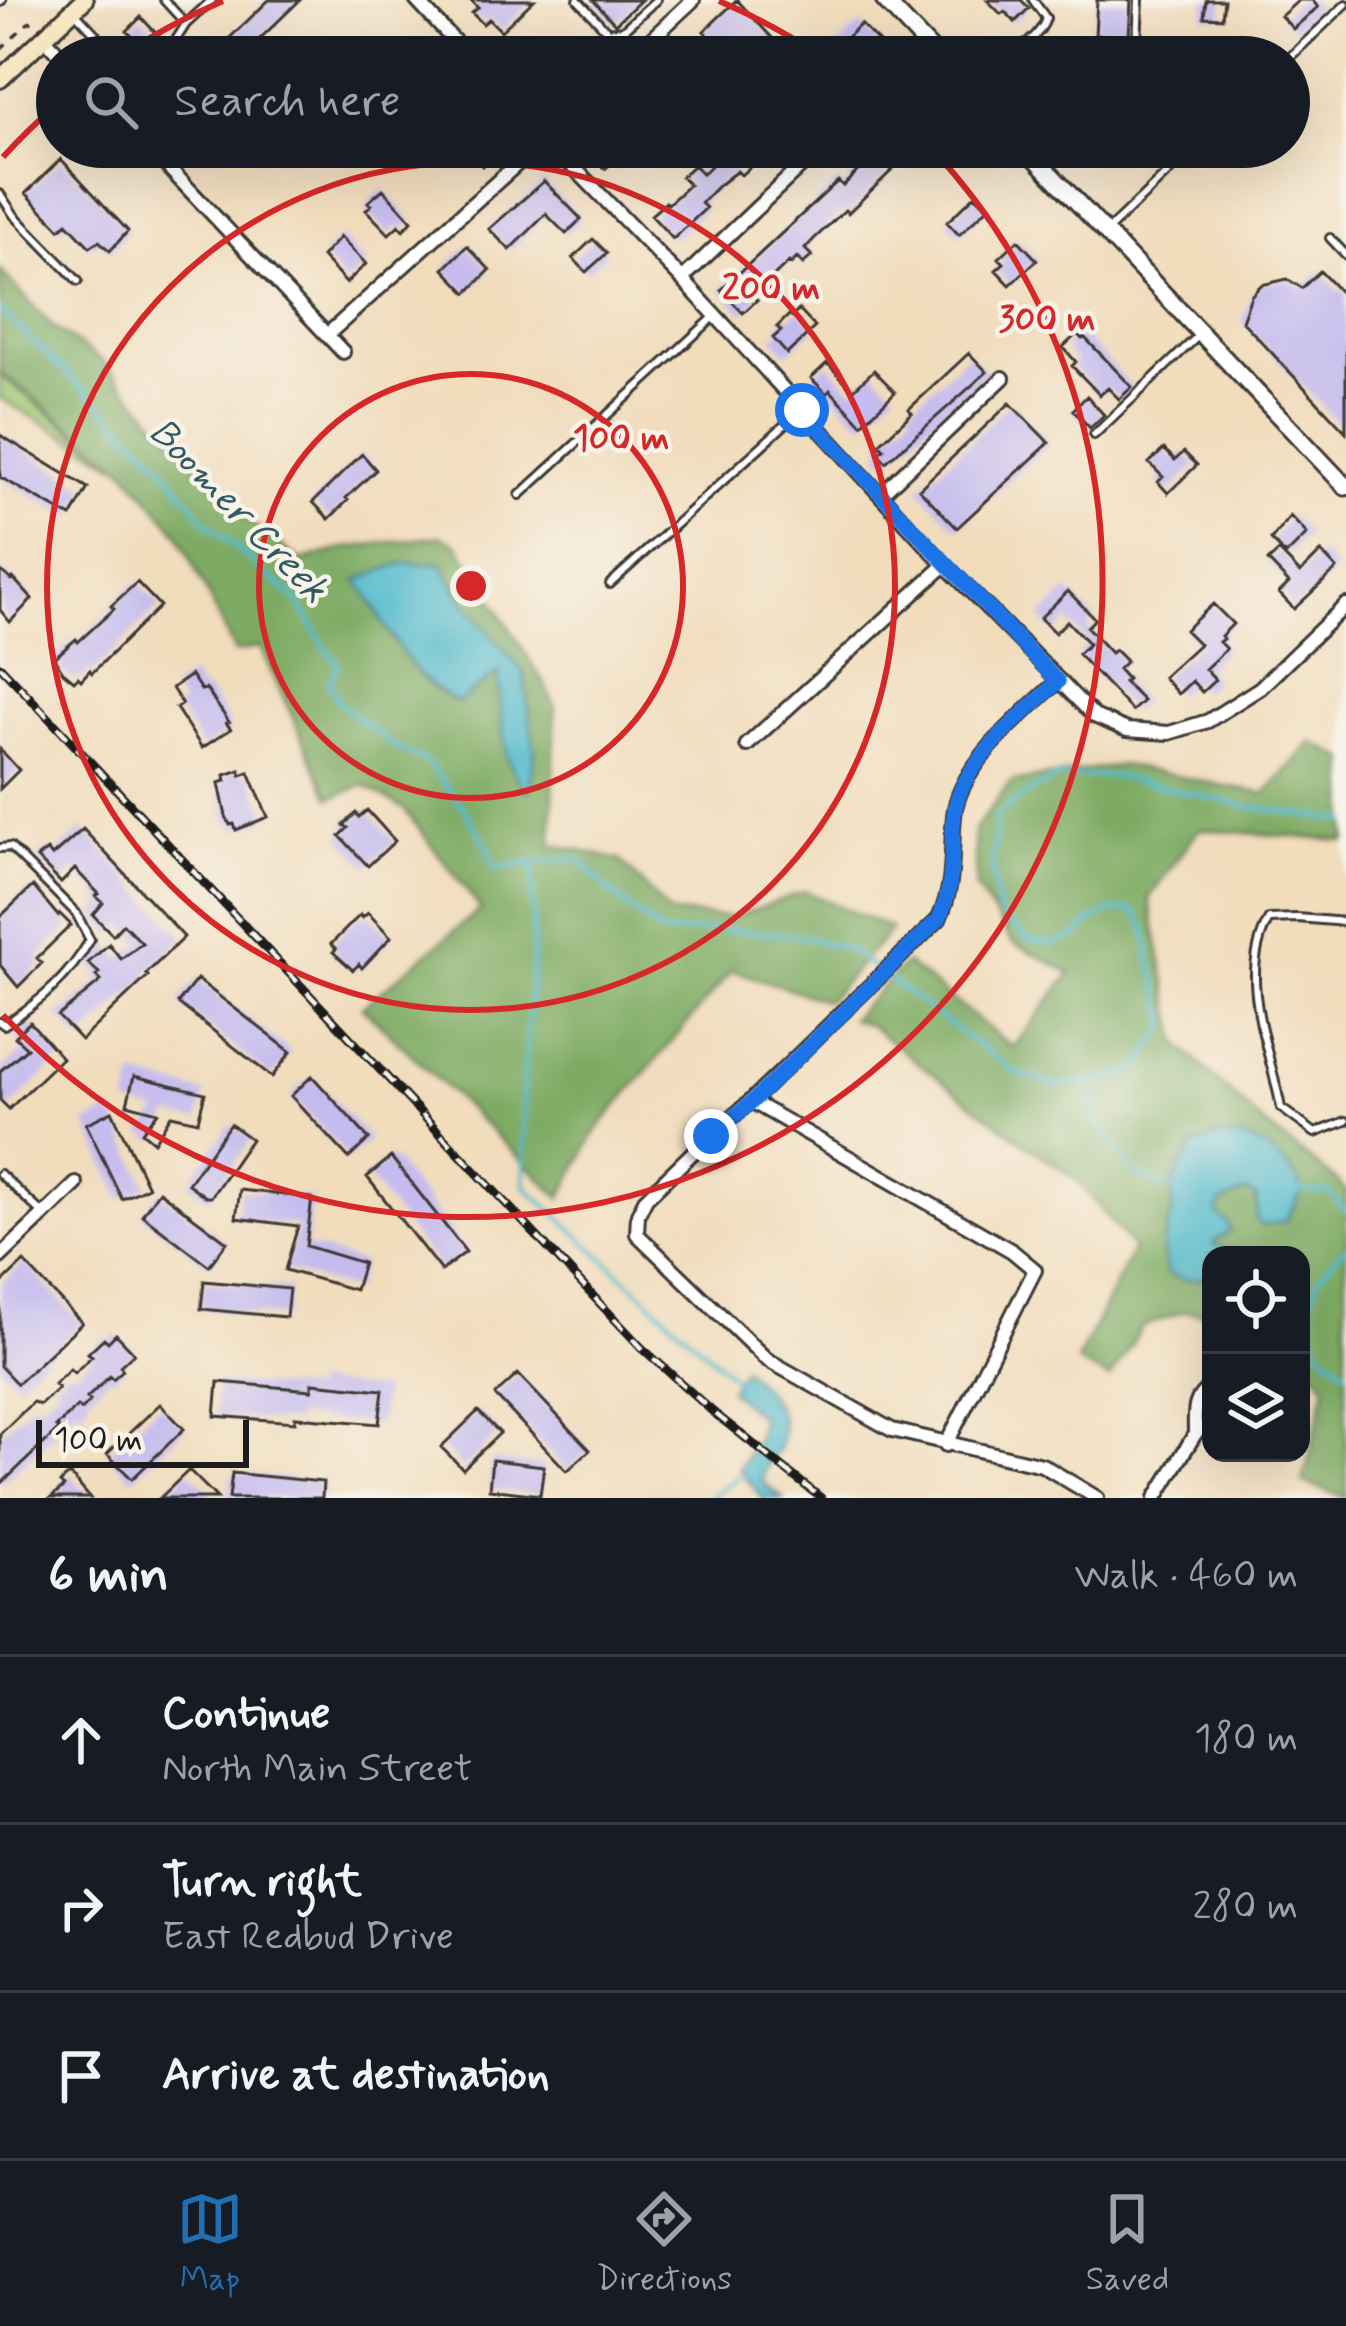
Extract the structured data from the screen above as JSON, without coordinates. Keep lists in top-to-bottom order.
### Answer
{
  "water": ["Boomer Creek"],
  "scale_bar": "100 m",
  "page": {
    "search": "Search here",
    "scale": "100 m",
    "heading": ["6 min", "Walk · 460 m"],
    "list": [
      ["Continue", "North Main Street", "180 m"],
      ["Turn right", "East Redbud Drive", "280 m"],
      "Arrive at destination"
    ],
    "nav": ["Map", "Directions", "Saved"]
  },
  "rings": ["200 m", "300 m", "100 m"]
}
